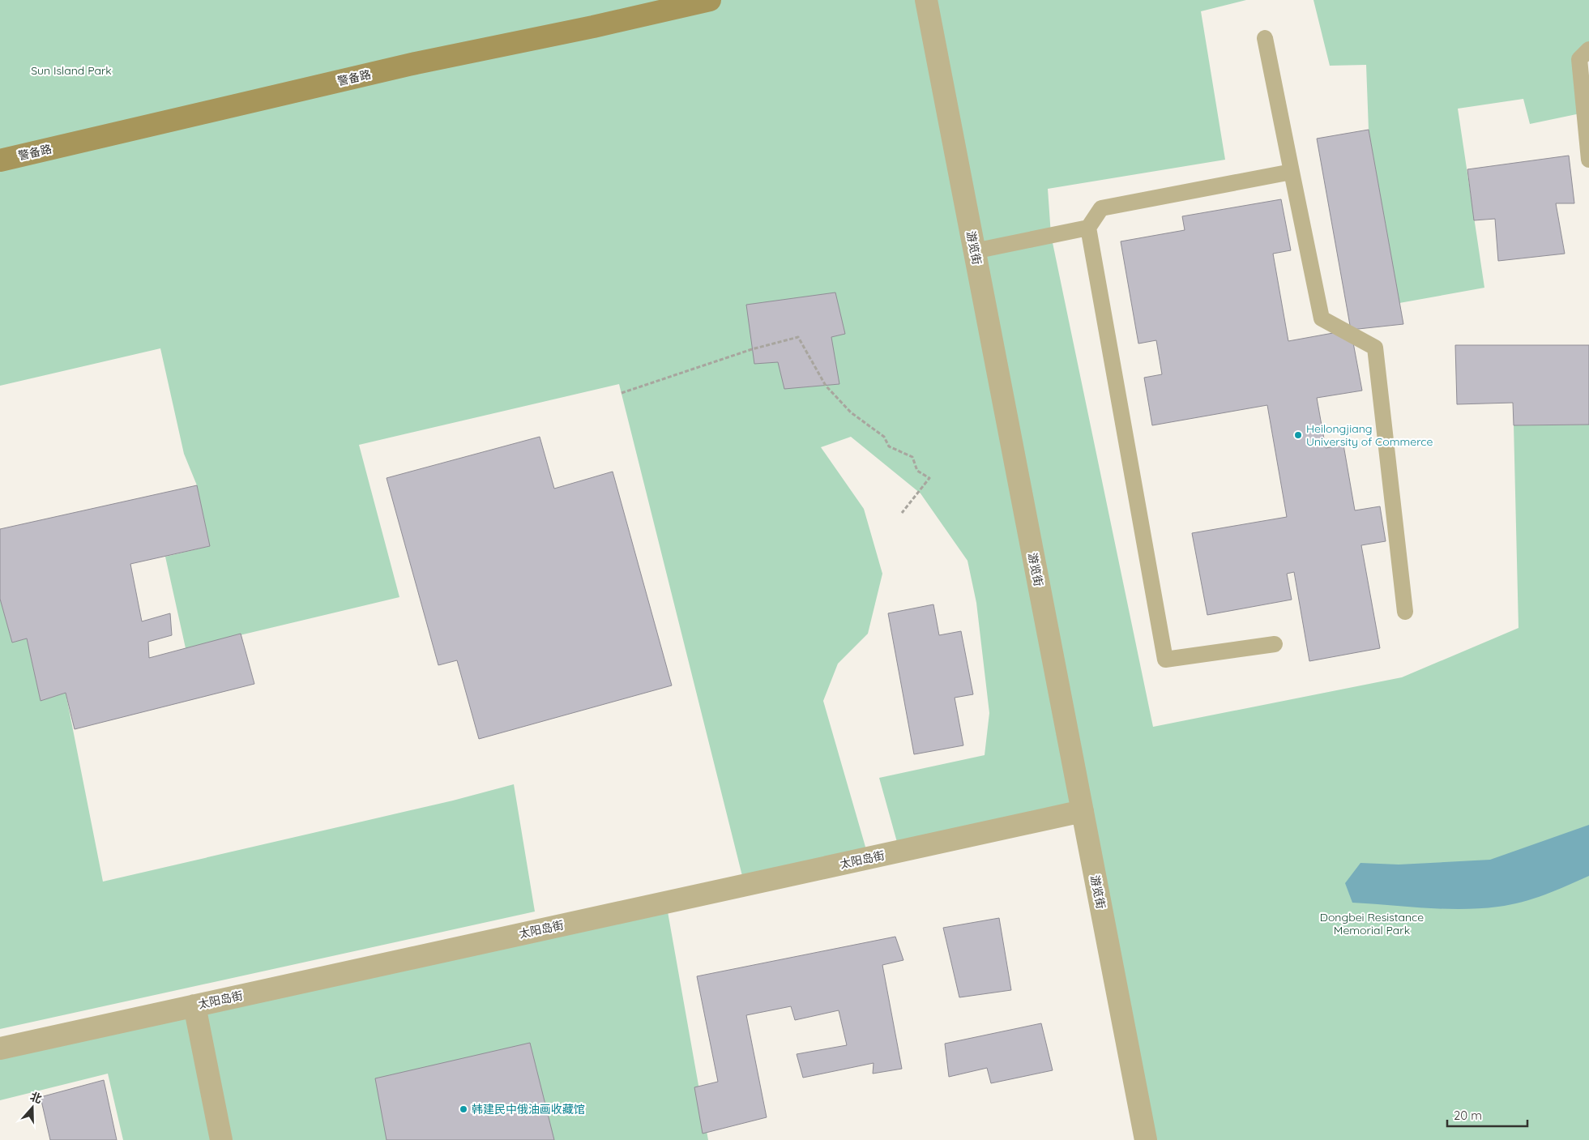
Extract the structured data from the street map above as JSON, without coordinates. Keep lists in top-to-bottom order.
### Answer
{
  "streets": {
    "street": ["警备路", "游览街", "太阳岛街"]
  },
  "crossings": [
    ["游览街", "太阳岛街"]
  ],
  "parks": ["Sun Island Park", "Dongbei Resistance Memorial Park"],
  "places": ["Heilongjiang University of Commerce", "韩建民中俄油画收藏馆"],
  "scale_bar": "20 m",
  "north": "top"
}
